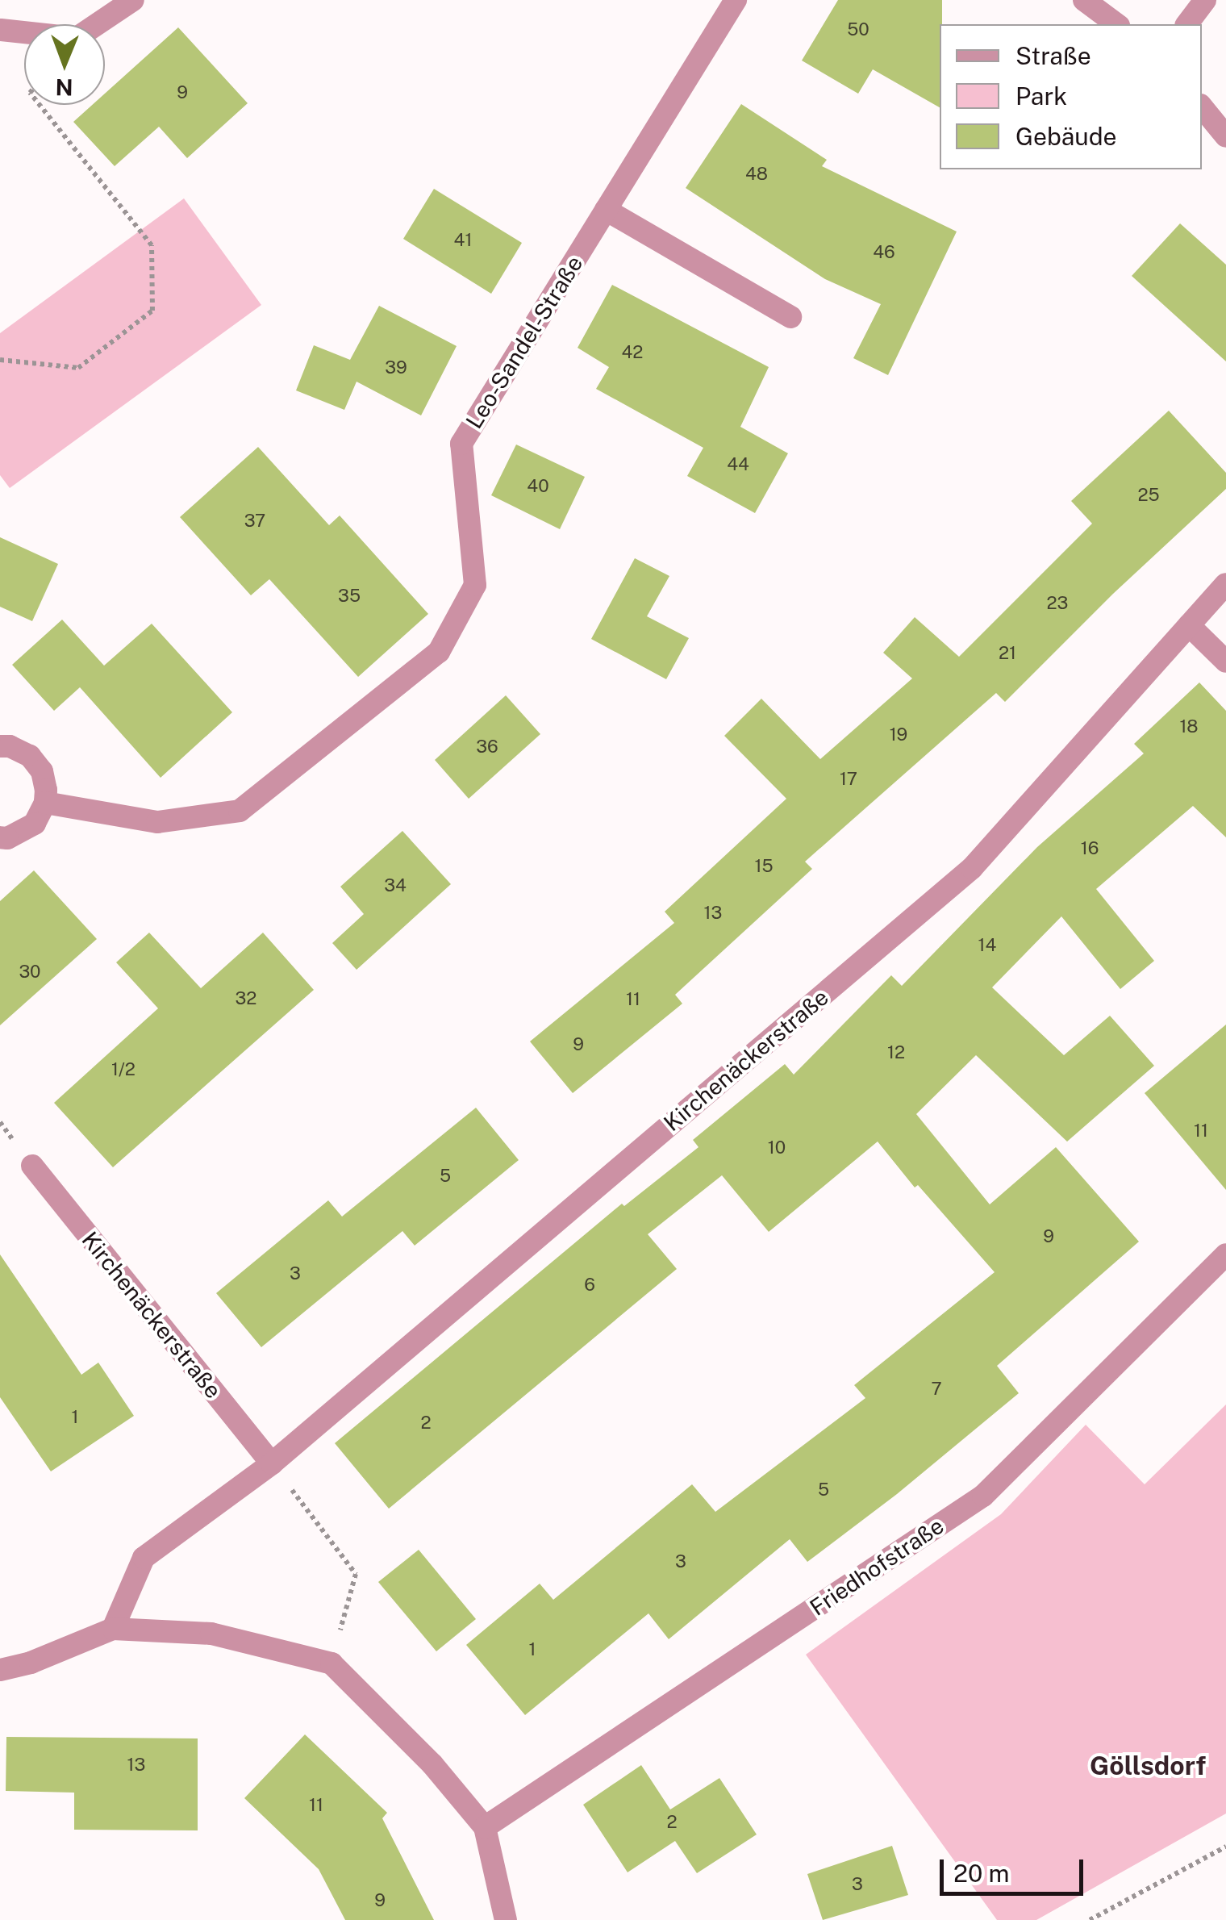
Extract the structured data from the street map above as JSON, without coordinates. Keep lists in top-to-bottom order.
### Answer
{
  "streets": {
    "street": ["Leo-Sandel-Straße", "Kirchenäckerstraße", "Friedhofstraße"]
  },
  "districts": ["Göllsdorf"],
  "house_numbers": [
    "50",
    "9",
    "48",
    "41",
    "46",
    "42",
    "39",
    "44",
    "40",
    "25",
    "37",
    "35",
    "23",
    "21",
    "18",
    "19",
    "36",
    "17",
    "16",
    "15",
    "34",
    "13",
    "14",
    "30",
    "32",
    "11",
    "9",
    "12",
    "1/2",
    "11",
    "10",
    "5",
    "9",
    "3",
    "6",
    "7",
    "1",
    "2",
    "5",
    "3",
    "1",
    "13",
    "11",
    "2",
    "3",
    "9"
  ],
  "legend": ["Straße", "Park", "Gebäude"],
  "scale_bar": "20 m",
  "north": "bottom"
}
